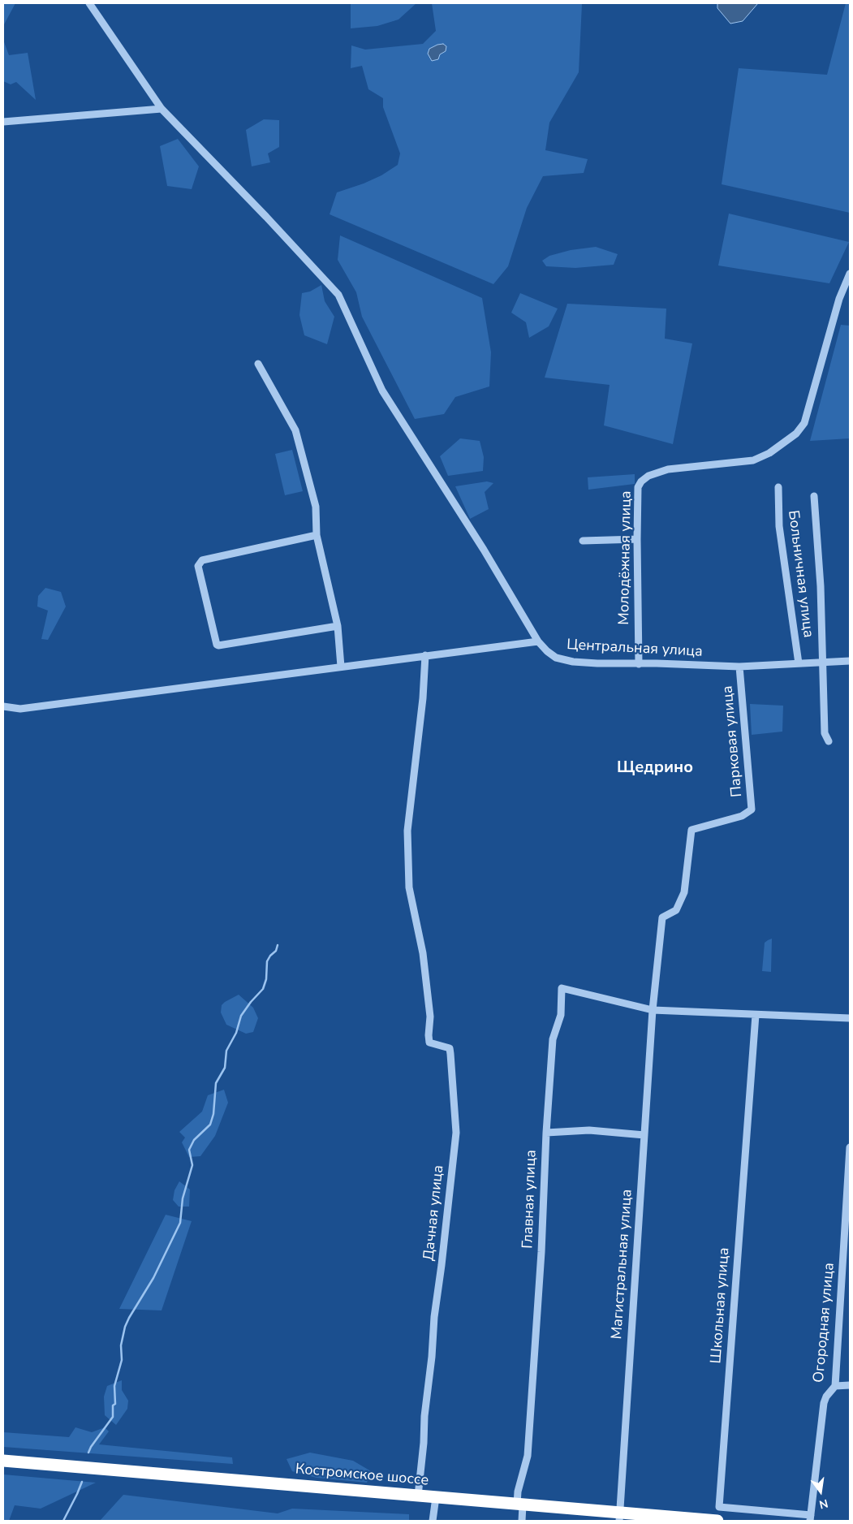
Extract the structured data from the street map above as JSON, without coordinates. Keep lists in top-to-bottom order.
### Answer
{
  "streets": {
    "highway": ["Костромское шоссе"],
    "street": [
      "Молодёжная улица",
      "Больничная улица",
      "Центральная улица",
      "Парковая улица",
      "Главная улица",
      "Дачная улица",
      "Магистральная улица",
      "Школьная улица",
      "Огородная улица"
    ]
  },
  "crossings": [
    ["Молодёжная улица", "Центральная улица"],
    ["Больничная улица", "Центральная улица"],
    ["Центральная улица", "Парковая улица"],
    ["Парковая улица", "Магистральная улица"],
    ["Главная улица", "Магистральная улица"],
    ["Главная улица", "Костромское шоссе"],
    ["Дачная улица", "Костромское шоссе"],
    ["Магистральная улица", "Костромское шоссе"],
    ["Школьная улица", "Огородная улица"]
  ],
  "districts": ["Щедрино"],
  "north": "bottom"
}
